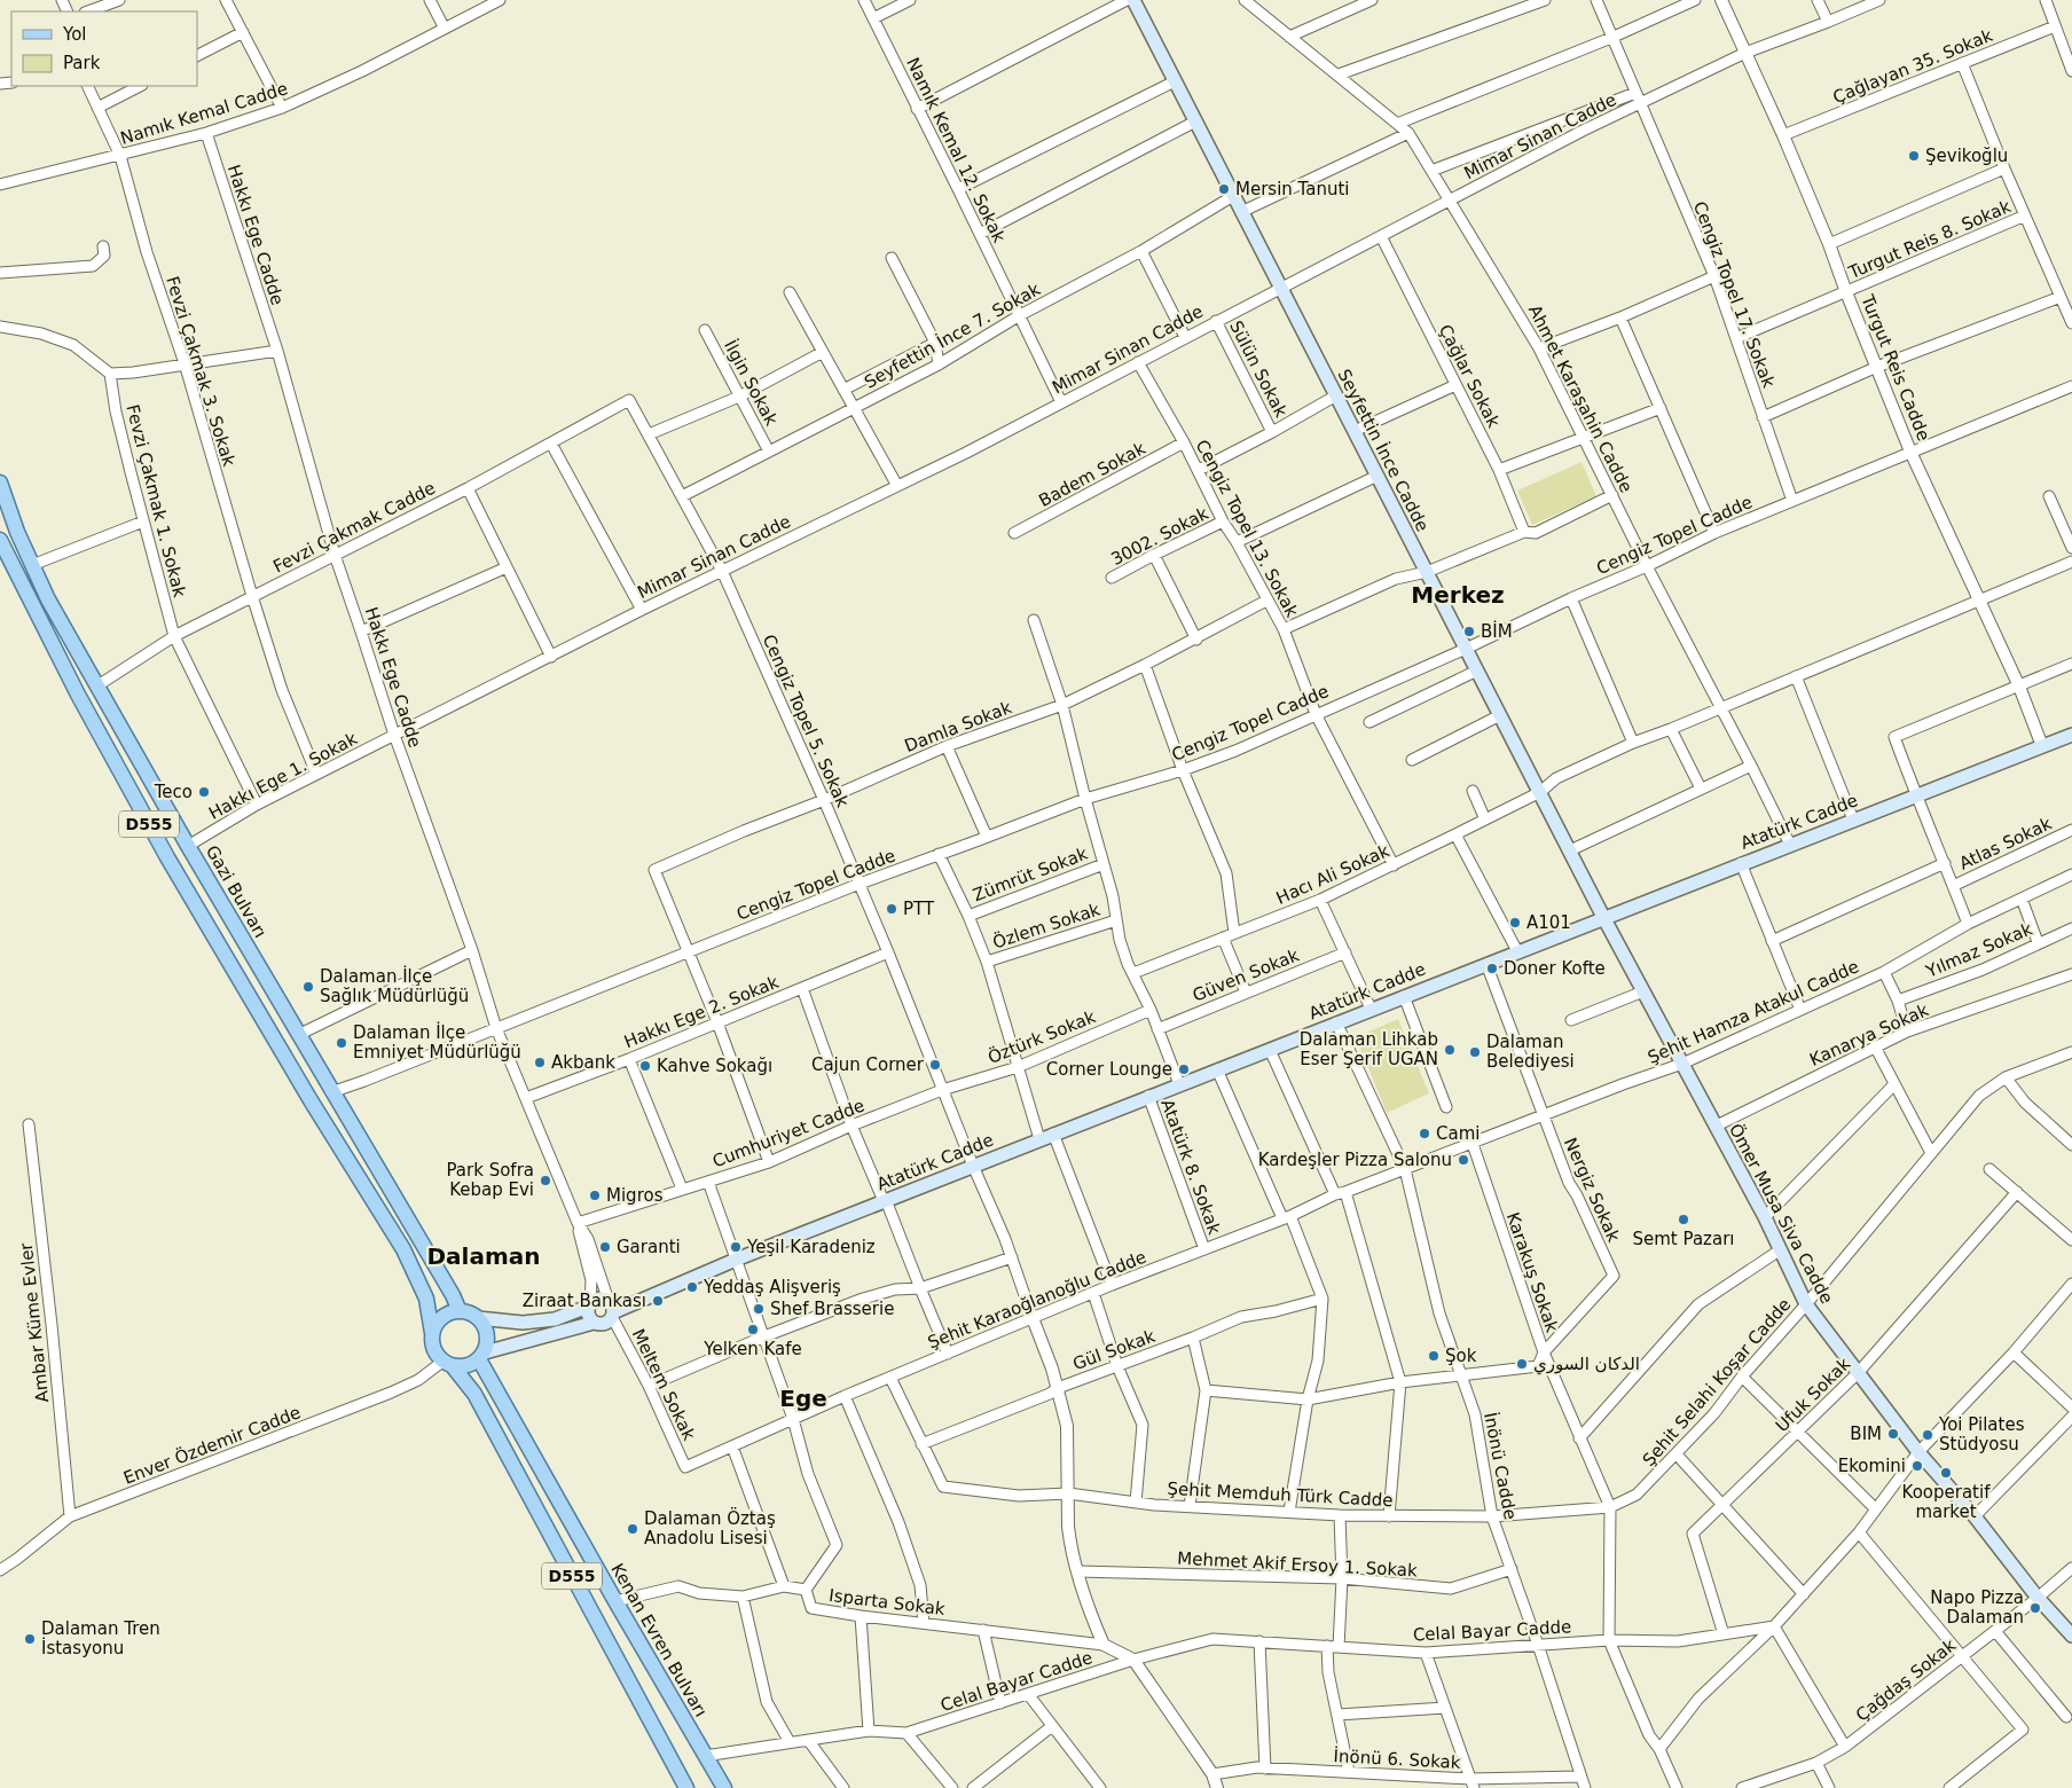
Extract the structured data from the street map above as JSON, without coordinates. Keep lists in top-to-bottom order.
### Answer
{
  "streets": {
    "main road": [
      "Seyfettin İnce Cadde",
      "Atatürk Cadde",
      "D555",
      "Gazi Bulvarı",
      "Ömer Musa Siva Cadde",
      "Kenan Evren Bulvarı"
    ],
    "street": [
      "Çağlayan 35. Sokak",
      "Namık Kemal Cadde",
      "Mimar Sinan Cadde",
      "Namık Kemal 12. Sokak",
      "Hakkı Ege Cadde",
      "Turgut Reis 8. Sokak",
      "Cengiz Topel 17. Sokak",
      "Seyfettin İnce 7. Sokak",
      "Turgut Reis Cadde",
      "Sülün Sokak",
      "Fevzi Çakmak 3. Sokak",
      "Çağlar Sokak",
      "İlgin Sokak",
      "Ahmet Karaşahin Cadde",
      "Badem Sokak",
      "Fevzi Çakmak 1. Sokak",
      "Fevzi Çakmak Cadde",
      "Cengiz Topel 13. Sokak",
      "Cengiz Topel Cadde",
      "3002. Sokak",
      "Cengiz Topel 5. Sokak",
      "Damla Sokak",
      "Hakkı Ege 1. Sokak",
      "Atlas Sokak",
      "Zümrüt Sokak",
      "Hacı Ali Sokak",
      "Özlem Sokak",
      "Yılmaz Sokak",
      "Güven Sokak",
      "Hakkı Ege 2. Sokak",
      "Şehit Hamza Atakul Cadde",
      "Kanarya Sokak",
      "Öztürk Sokak",
      "Cumhuriyet Cadde",
      "Atatürk 8. Sokak",
      "Nergiz Sokak",
      "Karakuş Sokak",
      "Şehit Karaoğlanoğlu Cadde",
      "Ambar Küme Evler",
      "Gül Sokak",
      "Şehit Selahi Koşar Cadde",
      "Meltem Sokak",
      "Ufuk Sokak",
      "Enver Özdemir Cadde",
      "İnönü Cadde",
      "Şehit Memduh Türk Cadde",
      "Mehmet Akif Ersoy 1. Sokak",
      "Isparta Sokak",
      "Celal Bayar Cadde",
      "Çağdaş Sokak",
      "İnönü 6. Sokak"
    ]
  },
  "crossings": [
    ["Çağlayan 35. Sokak", "Turgut Reis Cadde"],
    ["Namık Kemal Cadde", "Hakkı Ege Cadde"],
    ["Namık Kemal Cadde", "Fevzi Çakmak 3. Sokak"],
    ["Mimar Sinan Cadde", "Namık Kemal 12. Sokak"],
    ["Mimar Sinan Cadde", "Hakkı Ege Cadde"],
    ["Mimar Sinan Cadde", "Cengiz Topel 17. Sokak"],
    ["Mimar Sinan Cadde", "Turgut Reis Cadde"],
    ["Mimar Sinan Cadde", "Sülün Sokak"],
    ["Mimar Sinan Cadde", "Çağlar Sokak"],
    ["Mimar Sinan Cadde", "Ahmet Karaşahin Cadde"],
    ["Mimar Sinan Cadde", "Seyfettin İnce Cadde"],
    ["Mimar Sinan Cadde", "Cengiz Topel 13. Sokak"],
    ["Mimar Sinan Cadde", "Cengiz Topel 5. Sokak"],
    ["Mimar Sinan Cadde", "Hakkı Ege 1. Sokak"],
    ["Namık Kemal 12. Sokak", "Seyfettin İnce 7. Sokak"],
    ["Hakkı Ege Cadde", "Fevzi Çakmak Cadde"],
    ["Hakkı Ege Cadde", "Cengiz Topel Cadde"],
    ["Hakkı Ege Cadde", "Hakkı Ege 1. Sokak"],
    ["Hakkı Ege Cadde", "Atatürk Cadde"],
    ["Hakkı Ege Cadde", "Hakkı Ege 2. Sokak"],
    ["Hakkı Ege Cadde", "Cumhuriyet Cadde"],
    ["Hakkı Ege Cadde", "Meltem Sokak"],
    ["Turgut Reis 8. Sokak", "Cengiz Topel 17. Sokak"],
    ["Turgut Reis 8. Sokak", "Turgut Reis Cadde"],
    ["Cengiz Topel 17. Sokak", "Cengiz Topel Cadde"],
    ["Seyfettin İnce 7. Sokak", "İlgin Sokak"],
    ["Seyfettin İnce 7. Sokak", "Seyfettin İnce Cadde"],
    ["Seyfettin İnce 7. Sokak", "Cengiz Topel 5. Sokak"],
    ["Turgut Reis Cadde", "Cengiz Topel Cadde"],
    ["Turgut Reis Cadde", "Atatürk Cadde"],
    ["Turgut Reis Cadde", "Hacı Ali Sokak"],
    ["Fevzi Çakmak 3. Sokak", "Fevzi Çakmak Cadde"],
    ["Fevzi Çakmak 3. Sokak", "Hakkı Ege 1. Sokak"],
    ["Ahmet Karaşahin Cadde", "Cengiz Topel Cadde"],
    ["Ahmet Karaşahin Cadde", "Atatürk Cadde"],
    ["Ahmet Karaşahin Cadde", "Hacı Ali Sokak"],
    ["Seyfettin İnce Cadde", "Cengiz Topel Cadde"],
    ["Seyfettin İnce Cadde", "Atatürk Cadde"],
    ["Seyfettin İnce Cadde", "Hacı Ali Sokak"],
    ["Seyfettin İnce Cadde", "Ömer Musa Siva Cadde"],
    ["Badem Sokak", "Cengiz Topel 13. Sokak"],
    ["Fevzi Çakmak 1. Sokak", "Fevzi Çakmak Cadde"],
    ["Fevzi Çakmak 1. Sokak", "Hakkı Ege 1. Sokak"],
    ["Fevzi Çakmak Cadde", "Cengiz Topel 5. Sokak"],
    ["Fevzi Çakmak Cadde", "Gazi Bulvarı"],
    ["Cengiz Topel 13. Sokak", "Cengiz Topel Cadde"],
    ["Cengiz Topel 13. Sokak", "3002. Sokak"],
    ["Cengiz Topel 13. Sokak", "Damla Sokak"],
    ["Cengiz Topel 13. Sokak", "Hacı Ali Sokak"],
    ["Cengiz Topel Cadde", "Cengiz Topel 5. Sokak"],
    ["Cengiz Topel Cadde", "Damla Sokak"],
    ["Cengiz Topel Cadde", "Gazi Bulvarı"],
    ["Cengiz Topel 5. Sokak", "Damla Sokak"],
    ["Cengiz Topel 5. Sokak", "Atatürk Cadde"],
    ["Cengiz Topel 5. Sokak", "Hakkı Ege 2. Sokak"],
    ["Cengiz Topel 5. Sokak", "Öztürk Sokak"],
    ["Cengiz Topel 5. Sokak", "Cumhuriyet Cadde"],
    ["Cengiz Topel 5. Sokak", "Şehit Karaoğlanoğlu Cadde"],
    ["Hakkı Ege 1. Sokak", "Gazi Bulvarı"],
    ["Atatürk Cadde", "Atatürk 8. Sokak"],
    ["Atatürk Cadde", "Nergiz Sokak"],
    ["Atatürk Cadde", "Ömer Musa Siva Cadde"],
    ["Atatürk Cadde", "Meltem Sokak"],
    ["Atatürk Cadde", "İnönü Cadde"],
    ["D555", "Gazi Bulvarı"],
    ["D555", "Enver Özdemir Cadde"],
    ["D555", "Kenan Evren Bulvarı"],
    ["Gazi Bulvarı", "Enver Özdemir Cadde"],
    ["Gazi Bulvarı", "Kenan Evren Bulvarı"],
    ["Şehit Hamza Atakul Cadde", "Nergiz Sokak"],
    ["Şehit Hamza Atakul Cadde", "Ömer Musa Siva Cadde"],
    ["Şehit Hamza Atakul Cadde", "Karakuş Sokak"],
    ["Şehit Hamza Atakul Cadde", "Şehit Karaoğlanoğlu Cadde"],
    ["Şehit Hamza Atakul Cadde", "İnönü Cadde"],
    ["Kanarya Sokak", "Ömer Musa Siva Cadde"],
    ["Öztürk Sokak", "Cumhuriyet Cadde"],
    ["Atatürk 8. Sokak", "Şehit Karaoğlanoğlu Cadde"],
    ["Nergiz Sokak", "Karakuş Sokak"],
    ["Ömer Musa Siva Cadde", "Şehit Selahi Koşar Cadde"],
    ["Ömer Musa Siva Cadde", "Ufuk Sokak"],
    ["Ömer Musa Siva Cadde", "Çağdaş Sokak"],
    ["Karakuş Sokak", "Şehit Selahi Koşar Cadde"],
    ["Karakuş Sokak", "Celal Bayar Cadde"],
    ["Şehit Karaoğlanoğlu Cadde", "Meltem Sokak"],
    ["Şehit Karaoğlanoğlu Cadde", "İnönü Cadde"],
    ["Ambar Küme Evler", "Enver Özdemir Cadde"],
    ["Gül Sokak", "Şehit Memduh Türk Cadde"],
    ["Şehit Selahi Koşar Cadde", "İnönü Cadde"],
    ["Şehit Selahi Koşar Cadde", "Şehit Memduh Türk Cadde"],
    ["Ufuk Sokak", "Celal Bayar Cadde"],
    ["Enver Özdemir Cadde", "Kenan Evren Bulvarı"],
    ["İnönü Cadde", "Şehit Memduh Türk Cadde"],
    ["İnönü Cadde", "Mehmet Akif Ersoy 1. Sokak"],
    ["İnönü Cadde", "Celal Bayar Cadde"],
    ["İnönü Cadde", "İnönü 6. Sokak"],
    ["Isparta Sokak", "Kenan Evren Bulvarı"],
    ["Celal Bayar Cadde", "Kenan Evren Bulvarı"]
  ],
  "districts": ["Merkez", "Dalaman", "Ege"],
  "places": [
    "Şevikoğlu",
    "Mersin Tanuti",
    "BİM",
    "Teco",
    "PTT",
    "A101",
    "Doner Kofte",
    "Dalaman İlçe Sağlık Müdürlüğü",
    "Dalaman İlçe Emniyet Müdürlüğü",
    "Dalaman Lihkab Eser Şerif UGAN",
    "Dalaman Belediyesi",
    "Akbank",
    "Cajun Corner",
    "Kahve Sokağı",
    "Corner Lounge",
    "Cami",
    "Kardeşler Pizza Salonu",
    "Park Sofra Kebap Evi",
    "Migros",
    "Semt Pazarı",
    "Garanti",
    "Yeşil Karadeniz",
    "Yeddaş Alişveriş",
    "Ziraat Bankası",
    "Shef Brasserie",
    "Yelken Kafe",
    "Şok",
    "الدكان السوري",
    "BIM",
    "Yoi Pilates Stüdyosu",
    "Ekomini",
    "Kooperatif market",
    "Dalaman Öztaş Anadolu Lisesi",
    "Napo Pizza Dalaman",
    "Dalaman Tren İstasyonu"
  ],
  "legend": ["Yol", "Park"]
}
